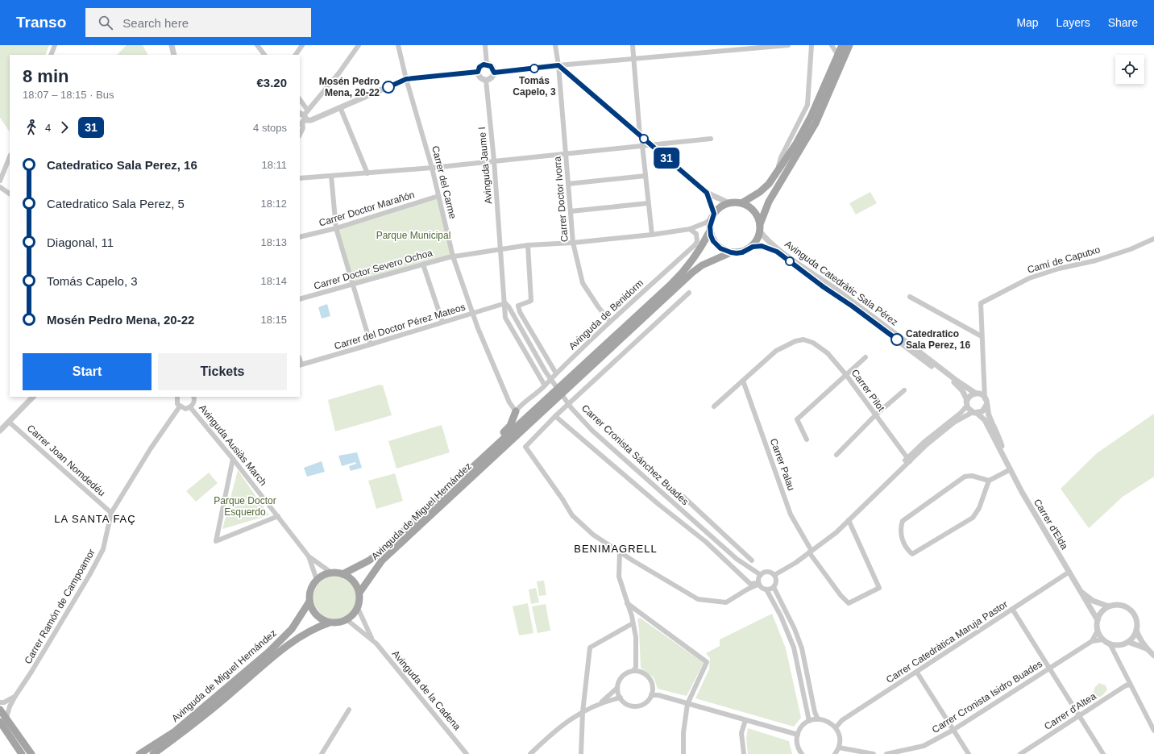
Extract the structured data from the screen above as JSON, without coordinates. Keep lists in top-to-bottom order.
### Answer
{
  "streets": {
    "main road": ["Avinguda de Miguel Hernández"],
    "street": [
      "Avinguda Jaume I",
      "Carrer del Carme",
      "Carrer Doctor Ivorra",
      "Carrer Doctor Marañón",
      "Camí de Caputxo",
      "Carrer Doctor Severo Ochoa",
      "Avinguda Catedràtic Sala Pérez",
      "Avinguda de Benidorm",
      "Carrer del Doctor Pérez Mateos",
      "Carrer Pilot",
      "Avinguda Ausiàs March",
      "Carrer Cronista Sánchez Buades",
      "Carrer Joan Nomdedéu",
      "Carrer Palau",
      "Carrer d'Elda",
      "Carrer Ramón de Campoamor",
      "Carrer Catedràtica Maruja Pastor",
      "Avinguda de la Cadena",
      "Carrer Cronista Isidro Buades",
      "Carrer d'Altea"
    ]
  },
  "crossings": [
    ["Avinguda Jaume I", "Carrer Doctor Severo Ochoa"],
    ["Avinguda Jaume I", "Avinguda de Benidorm"],
    ["Avinguda Jaume I", "Carrer del Doctor Pérez Mateos"],
    ["Avinguda Jaume I", "Carrer Cronista Sánchez Buades"],
    ["Carrer del Carme", "Carrer Doctor Marañón"],
    ["Carrer del Carme", "Carrer Doctor Severo Ochoa"],
    ["Carrer del Carme", "Avinguda de Benidorm"],
    ["Carrer del Carme", "Carrer del Doctor Pérez Mateos"],
    ["Carrer Doctor Ivorra", "Carrer Doctor Severo Ochoa"],
    ["Carrer Doctor Ivorra", "Avinguda de Benidorm"],
    ["Carrer Doctor Severo Ochoa", "Avinguda Catedràtic Sala Pérez"],
    ["Carrer Doctor Severo Ochoa", "Avinguda de Benidorm"],
    ["Carrer Doctor Severo Ochoa", "Avinguda de Miguel Hernández"],
    ["Avinguda Catedràtic Sala Pérez", "Avinguda de Miguel Hernández"],
    ["Carrer del Doctor Pérez Mateos", "Carrer Cronista Sánchez Buades"],
    ["Carrer Pilot", "Carrer Palau"],
    ["Avinguda Ausiàs March", "Avinguda de Miguel Hernández"],
    ["Avinguda Ausiàs March", "Avinguda de la Cadena"],
    ["Carrer Joan Nomdedéu", "Carrer Ramón de Campoamor"],
    ["Avinguda de Miguel Hernández", "Avinguda de la Cadena"],
    ["Carrer d'Elda", "Carrer Catedràtica Maruja Pastor"],
    ["Carrer d'Elda", "Carrer Cronista Isidro Buades"]
  ],
  "districts": ["LA SANTA FAÇ", "BENIMAGRELL"],
  "parks": ["Parque Municipal", "Parque Doctor Esquerdo"],
  "places": ["Tomás Capelo, 3", "Mosén Pedro Mena, 20-22", "Catedratico Sala Perez, 16"],
  "lines": ["bus line 31"],
  "page": {
    "header": "Transo",
    "search": "Search here",
    "nav": ["Map", "Layers", "Share"],
    "on_map": "31",
    "heading": ["8 min", "18:07 – 18:15 · Bus", "€3.20"],
    "legs": ["4", "31", "4 stops"],
    "list": [
      {
        "name": "Catedratico Sala Perez, 16",
        "value": "18:11"
      },
      {
        "name": "Catedratico Sala Perez, 5",
        "value": "18:12"
      },
      {
        "name": "Diagonal, 11",
        "value": "18:13"
      },
      {
        "name": "Tomás Capelo, 3",
        "value": "18:14"
      },
      {
        "name": "Mosén Pedro Mena, 20-22",
        "value": "18:15"
      }
    ],
    "buttons": ["Start", "Tickets"]
  }
}
